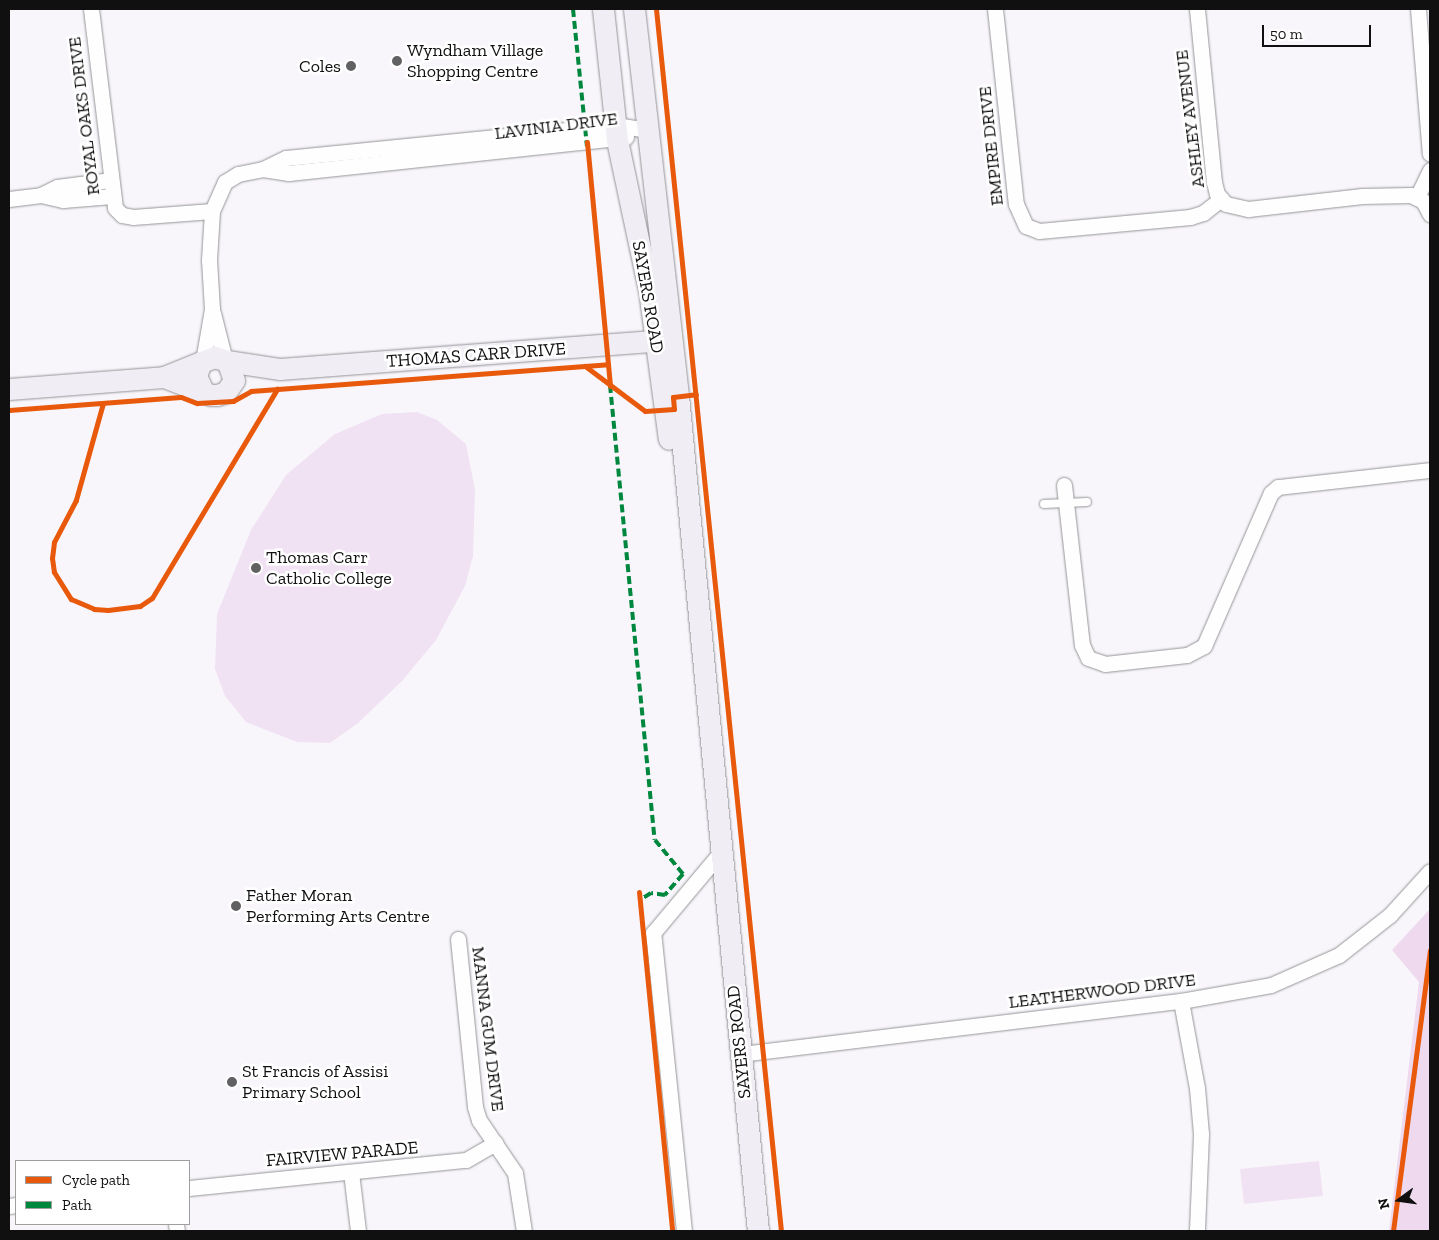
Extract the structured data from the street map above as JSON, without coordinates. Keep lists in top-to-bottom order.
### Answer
{
  "streets": {
    "main road": ["SAYERS ROAD", "THOMAS CARR DRIVE"],
    "street": [
      "ROYAL OAKS DRIVE",
      "ASHLEY AVENUE",
      "LAVINIA DRIVE",
      "EMPIRE DRIVE",
      "LEATHERWOOD DRIVE",
      "MANNA GUM DRIVE",
      "FAIRVIEW PARADE"
    ]
  },
  "crossings": [
    ["ROYAL OAKS DRIVE", "LAVINIA DRIVE"],
    ["ASHLEY AVENUE", "EMPIRE DRIVE"],
    ["LAVINIA DRIVE", "SAYERS ROAD"],
    ["LAVINIA DRIVE", "THOMAS CARR DRIVE"],
    ["SAYERS ROAD", "THOMAS CARR DRIVE"],
    ["SAYERS ROAD", "LEATHERWOOD DRIVE"],
    ["MANNA GUM DRIVE", "FAIRVIEW PARADE"]
  ],
  "places": [
    "Wyndham Village Shopping Centre",
    "Coles",
    "Thomas Carr Catholic College",
    "Father Moran Performing Arts Centre",
    "St Francis of Assisi Primary School"
  ],
  "legend": ["Cycle path", "Path"],
  "scale_bar": "50 m",
  "north": "left"
}
